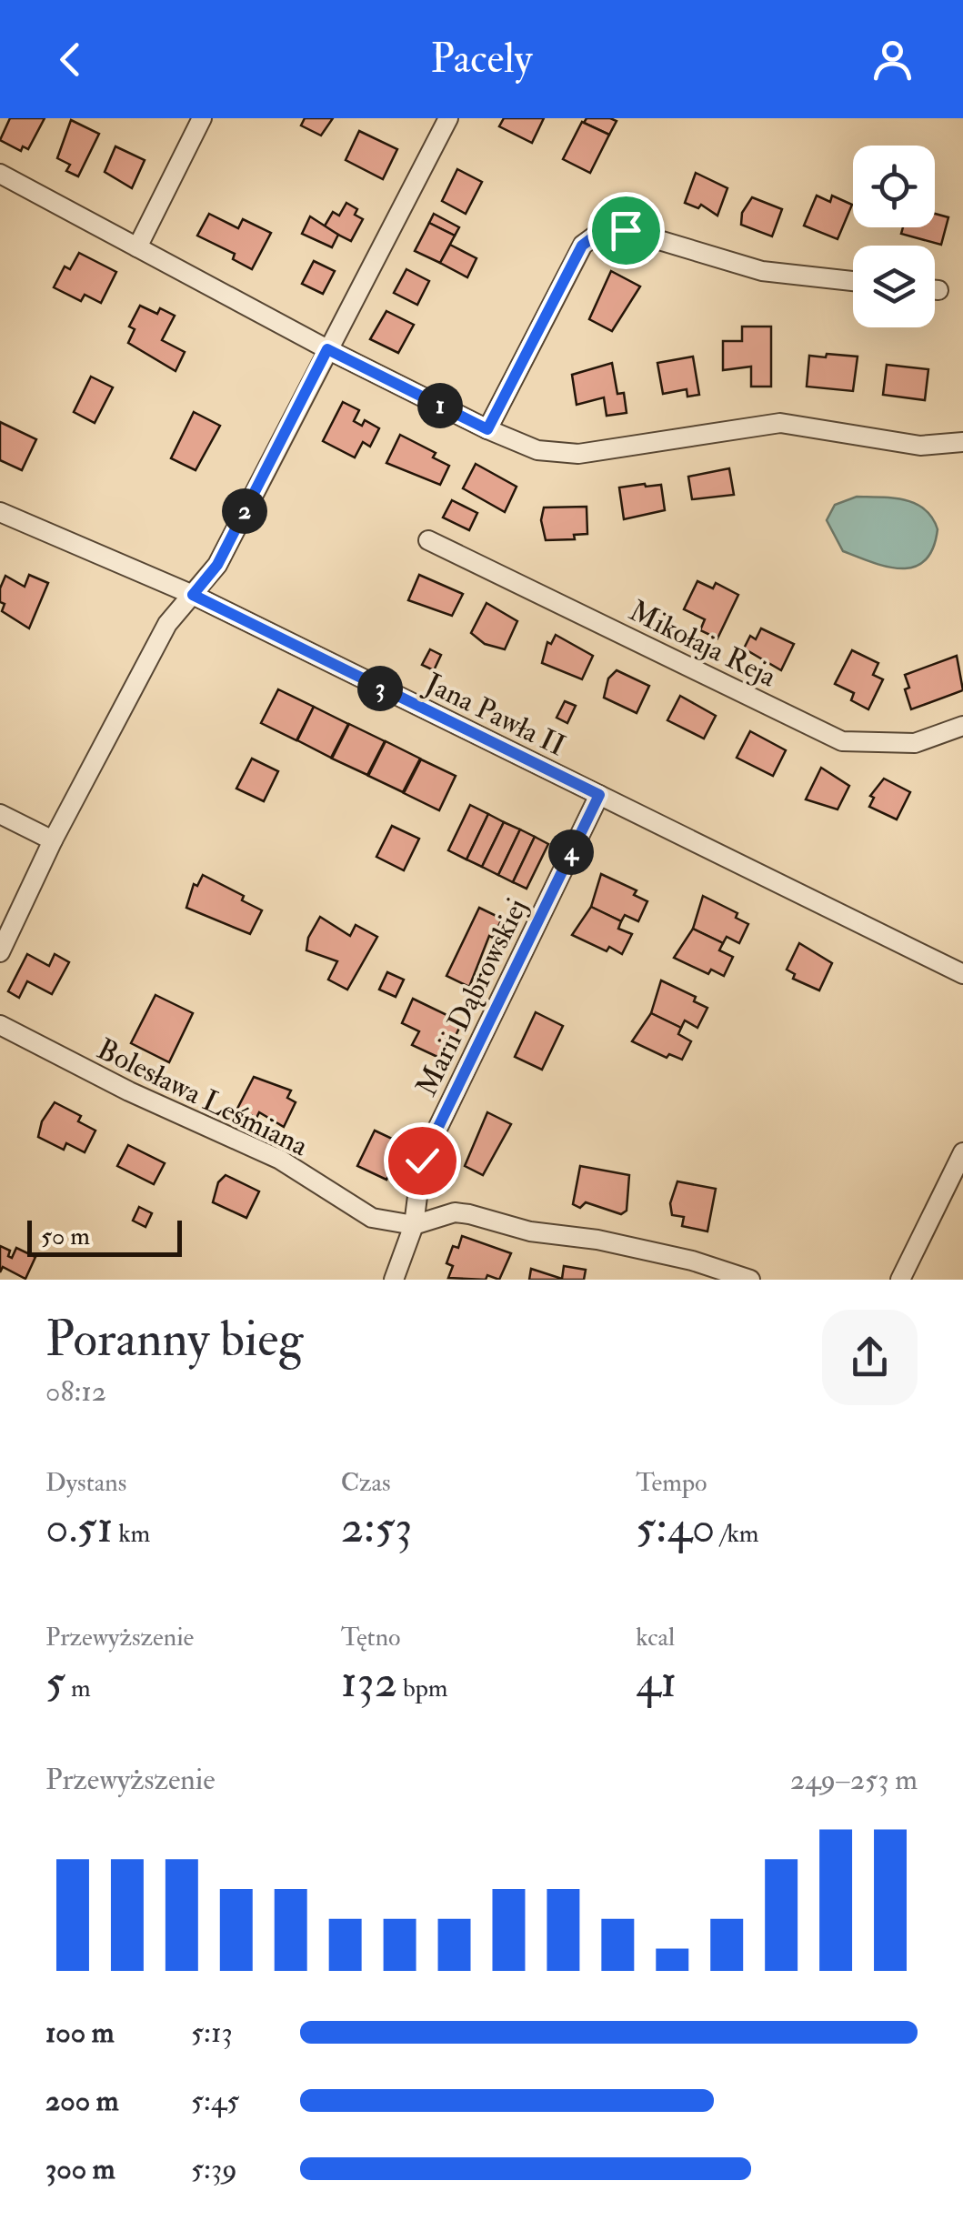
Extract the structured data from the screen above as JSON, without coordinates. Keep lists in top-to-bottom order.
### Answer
{
  "streets": {
    "street": [
      "Mikołaja Reja",
      "Jana Pawła II",
      "Marii Dąbrowskiej",
      "Bolesława Leśmiana"
    ]
  },
  "crossings": [
    ["Jana Pawła II", "Marii Dąbrowskiej"],
    ["Marii Dąbrowskiej", "Bolesława Leśmiana"]
  ],
  "scale_bar": "50 m",
  "page": {
    "header": "Pacely",
    "pins": [
      "1",
      "2",
      "3",
      "4"
    ],
    "scale": "50 m",
    "heading": ["Poranny bieg", "08:12"],
    "stats": [
      ["Dystans", "0.51 km"],
      ["Czas", "2:53"],
      ["Tempo", "5:40 /km"],
      ["Przewyższenie", "5 m"],
      ["Tętno", "132 bpm"],
      ["kcal", "41"]
    ],
    "chart": ["Przewyższenie", "249–253 m"],
    "list": [
      {
        "name": "100 m",
        "note": "5:13"
      },
      {
        "name": "200 m",
        "note": "5:45"
      },
      {
        "name": "300 m",
        "note": "5:39"
      }
    ]
  }
}
